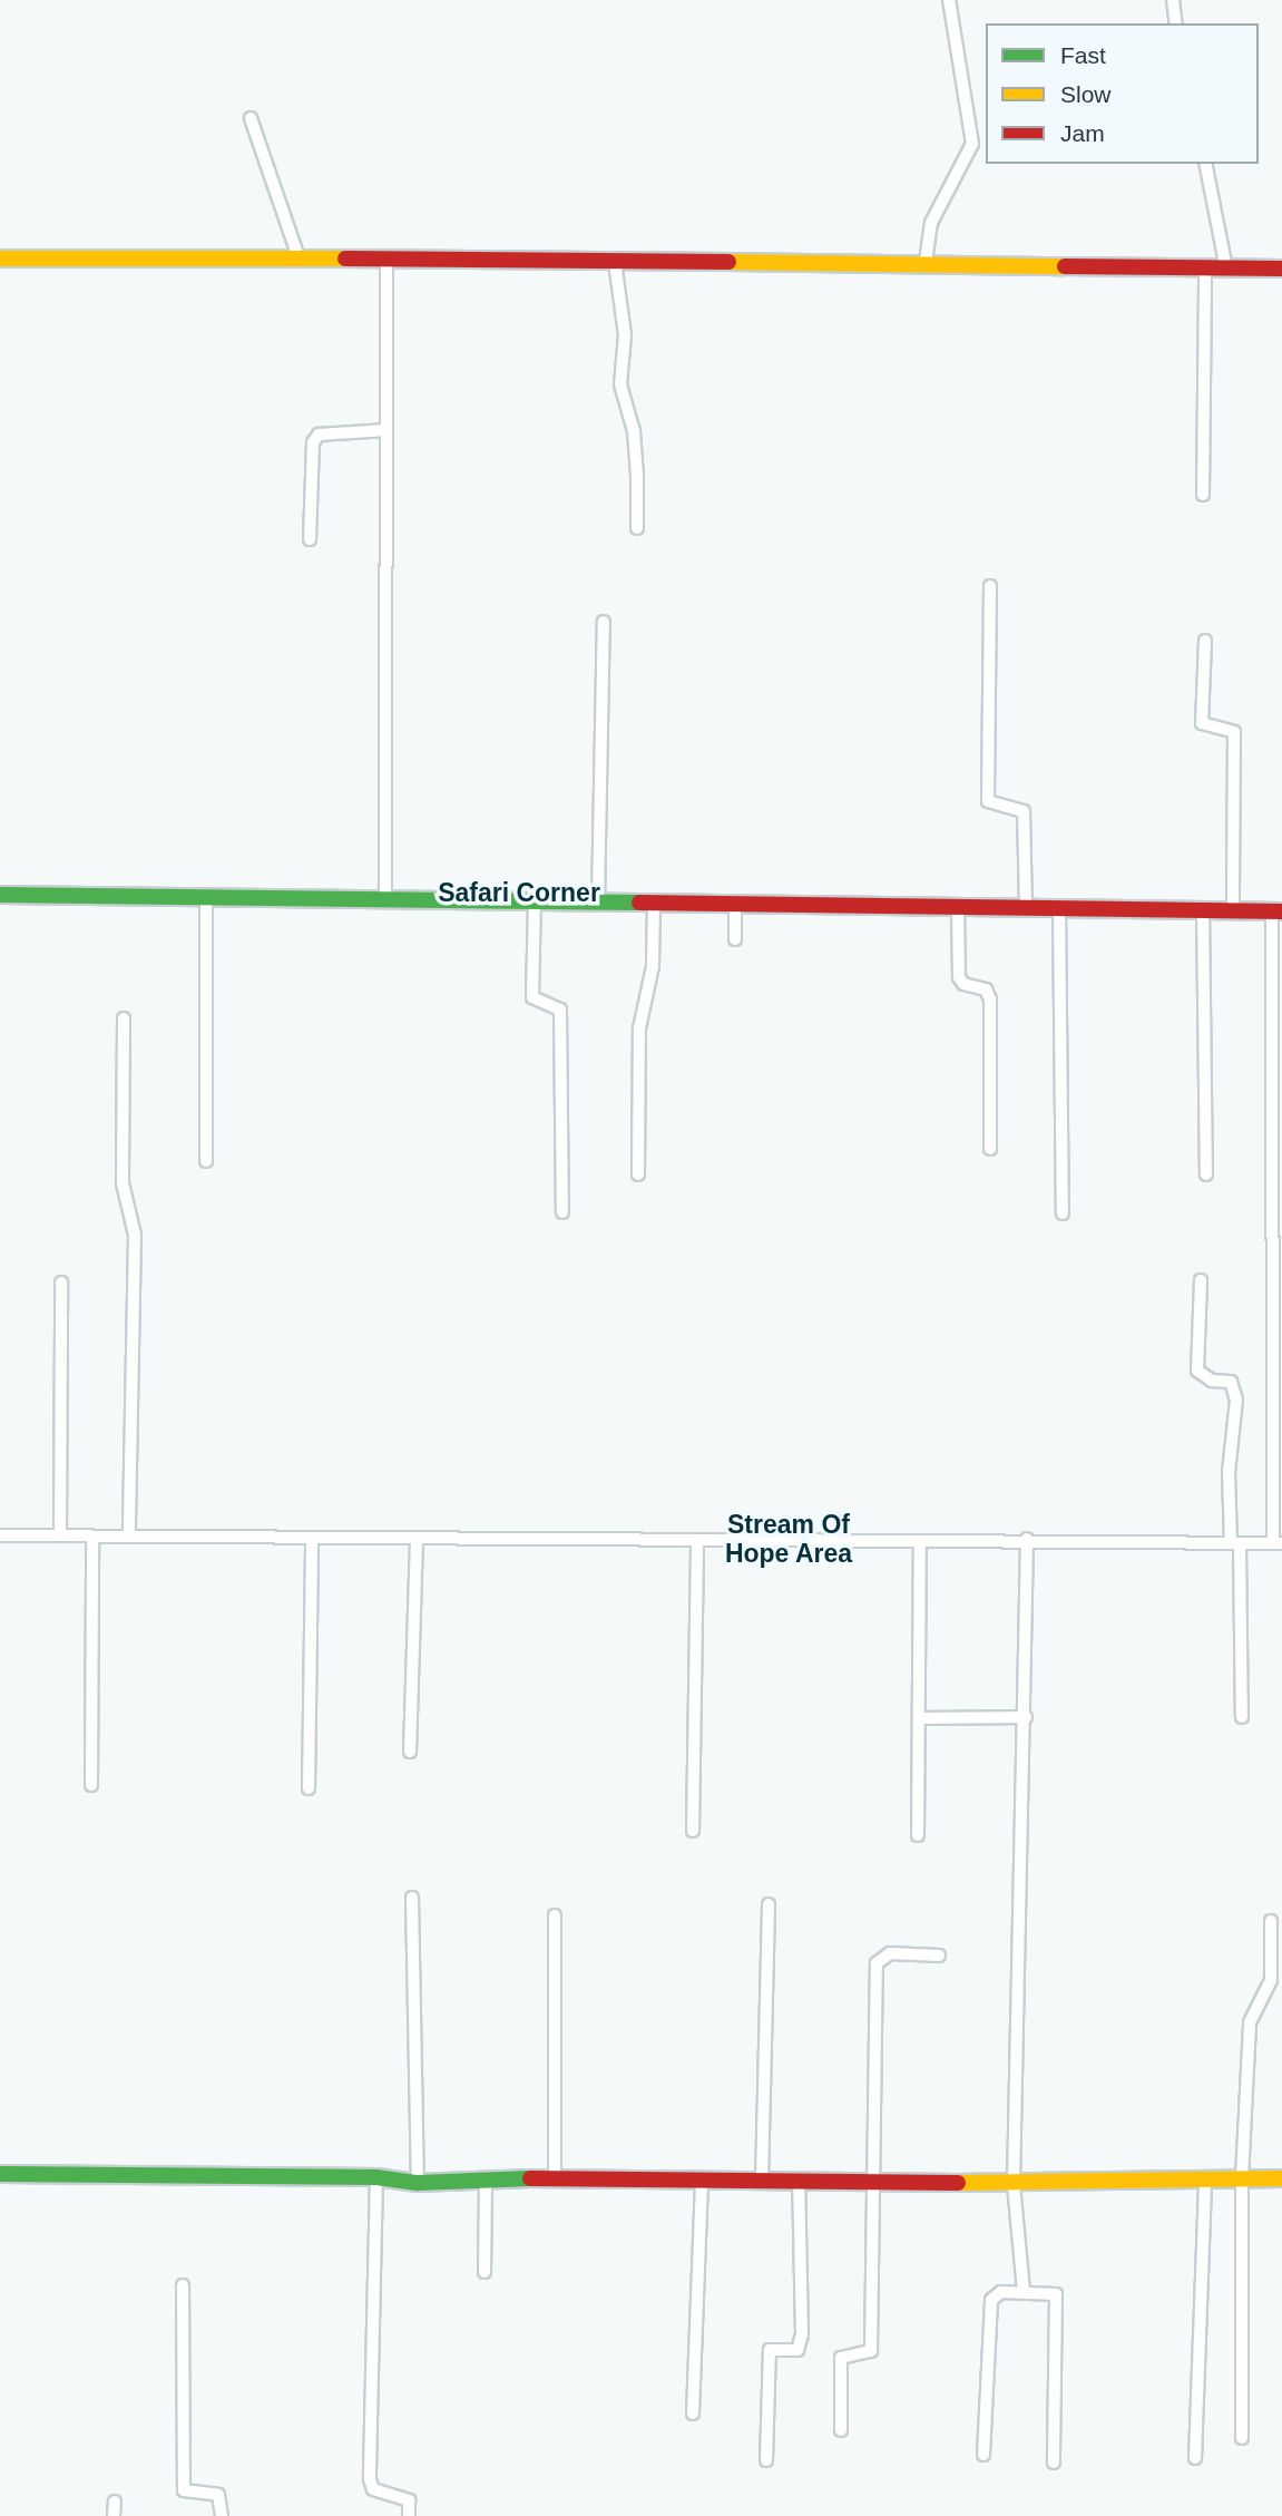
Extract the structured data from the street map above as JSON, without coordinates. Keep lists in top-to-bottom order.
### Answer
{
  "districts": ["Safari Corner", "Stream Of Hope Area"],
  "legend": ["Fast", "Slow", "Jam"]
}
